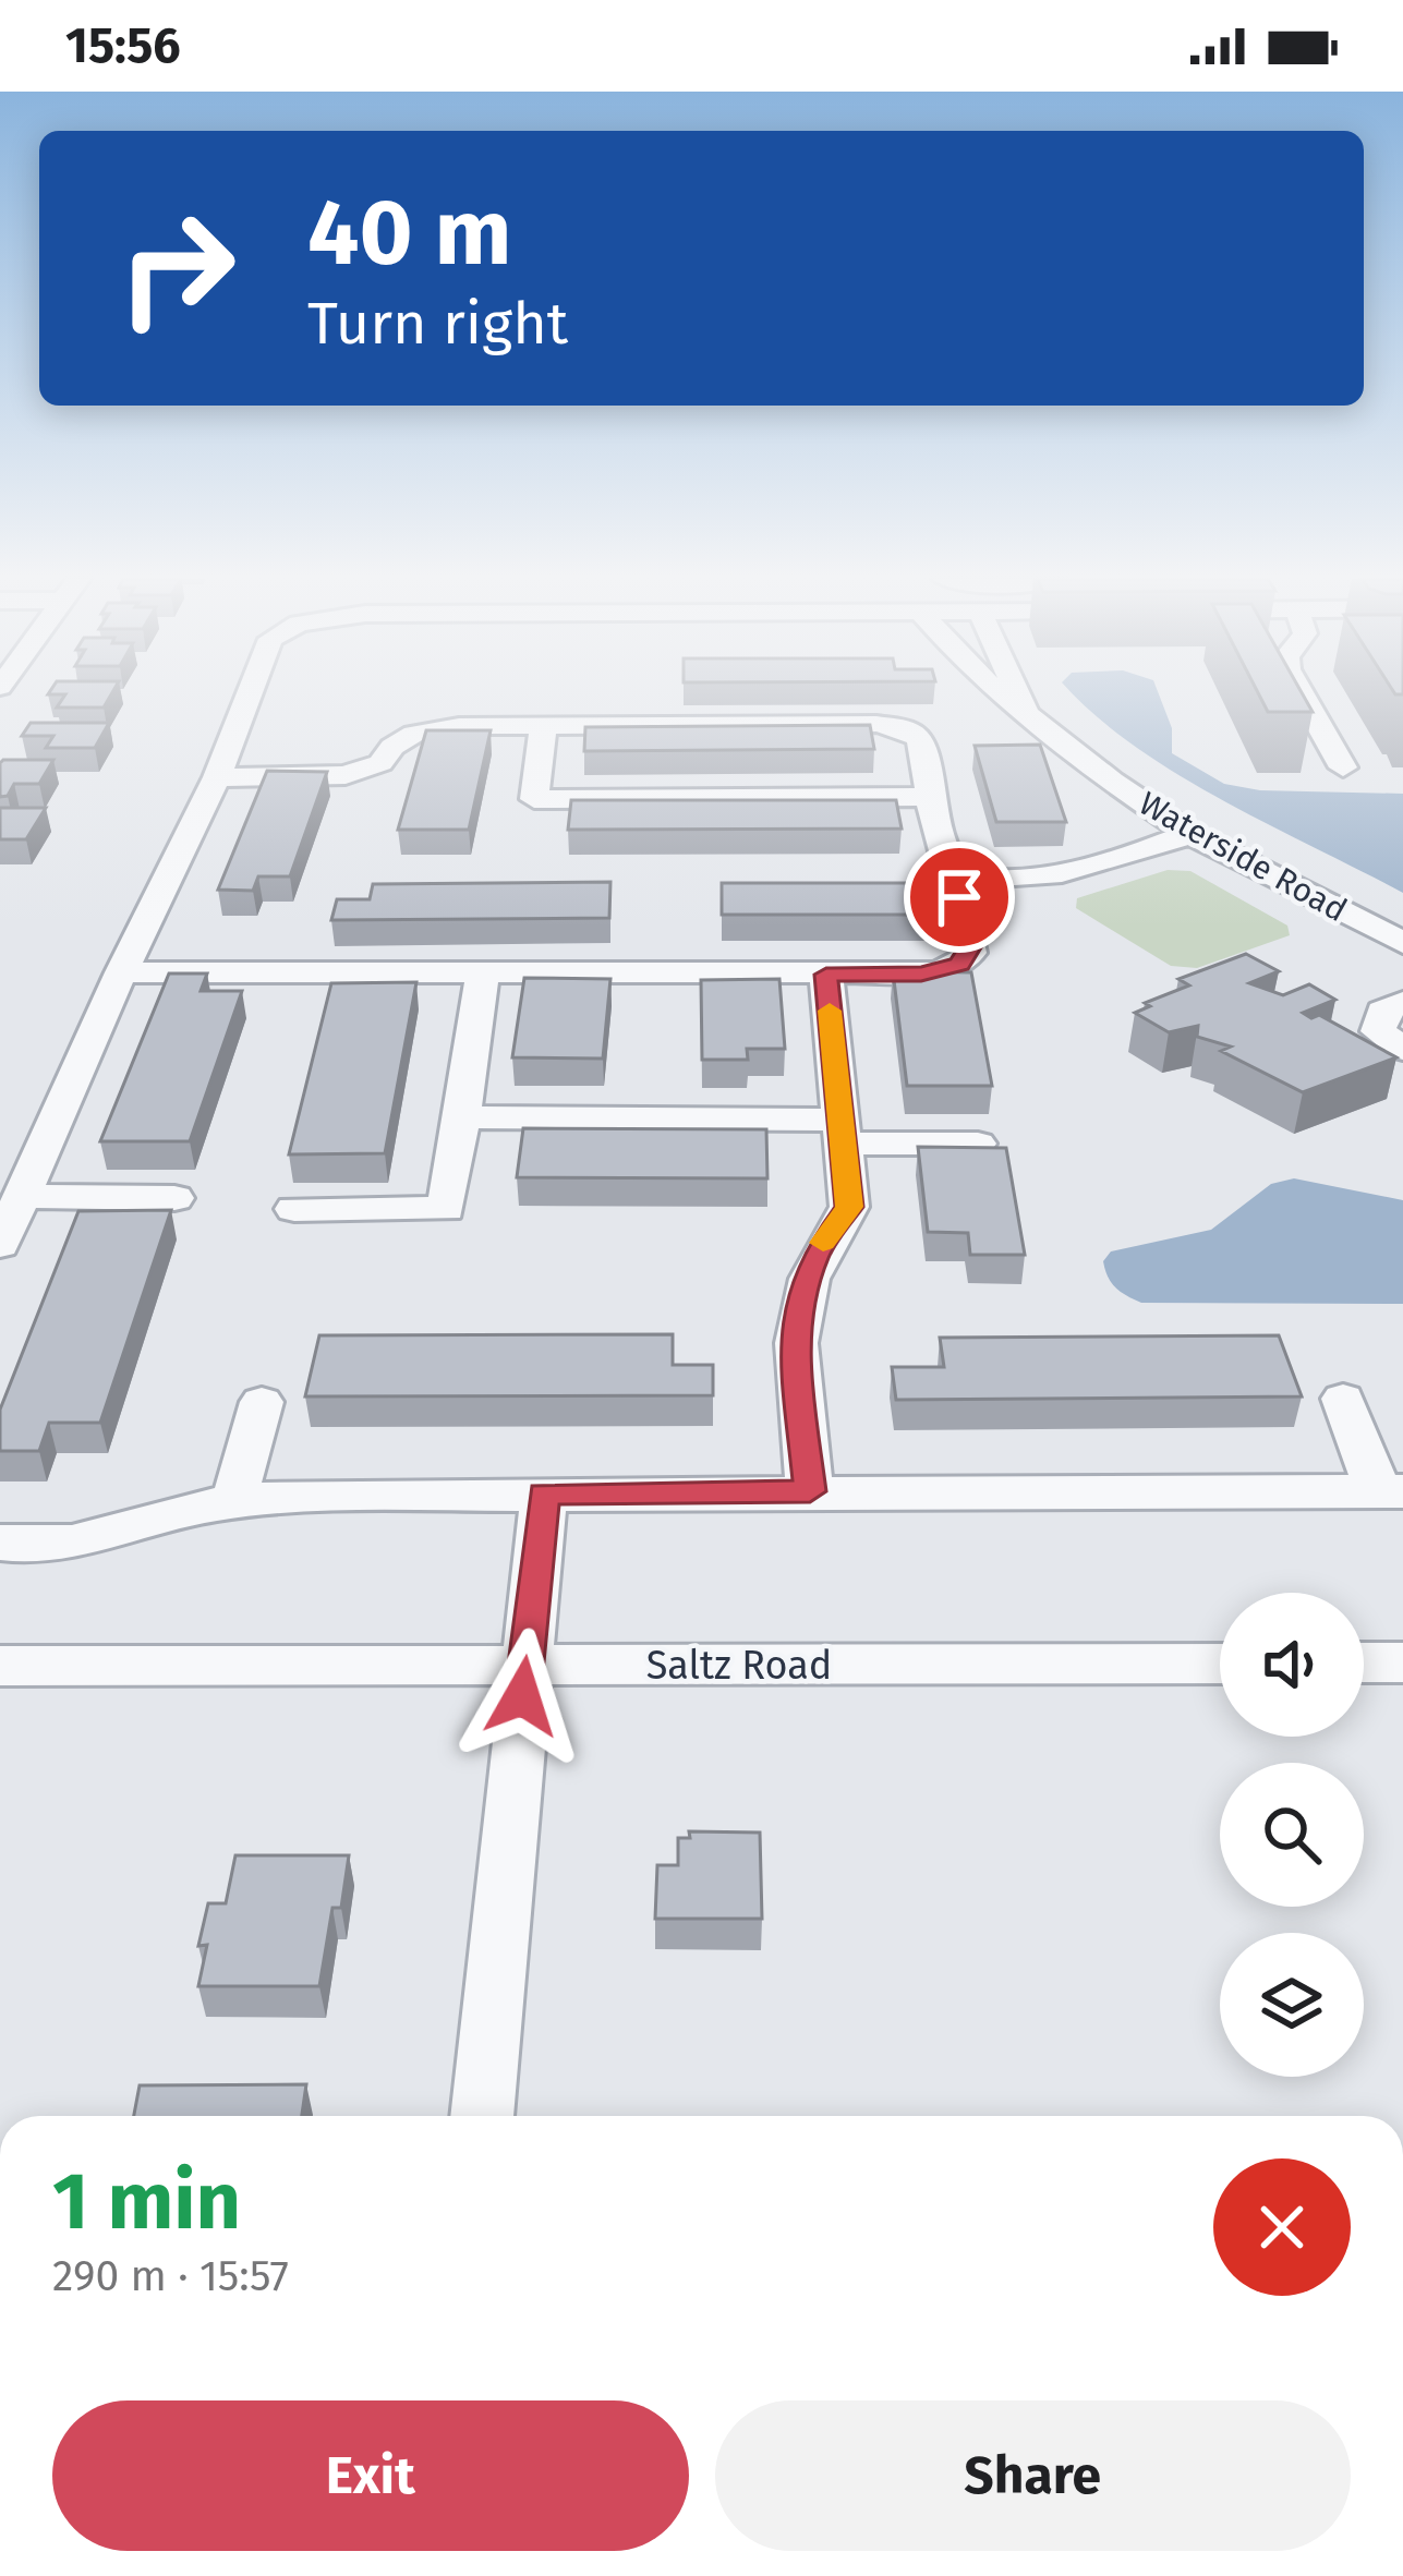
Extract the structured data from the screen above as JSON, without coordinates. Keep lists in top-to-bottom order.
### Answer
{
  "streets": {
    "street": ["Waterside Road", "Saltz Road"]
  },
  "page": {
    "status": "15:56",
    "turn": ["40 m", "Turn right"],
    "heading": ["1 min", "290 m · 15:57"],
    "buttons": ["Exit", "Share"]
  }
}
